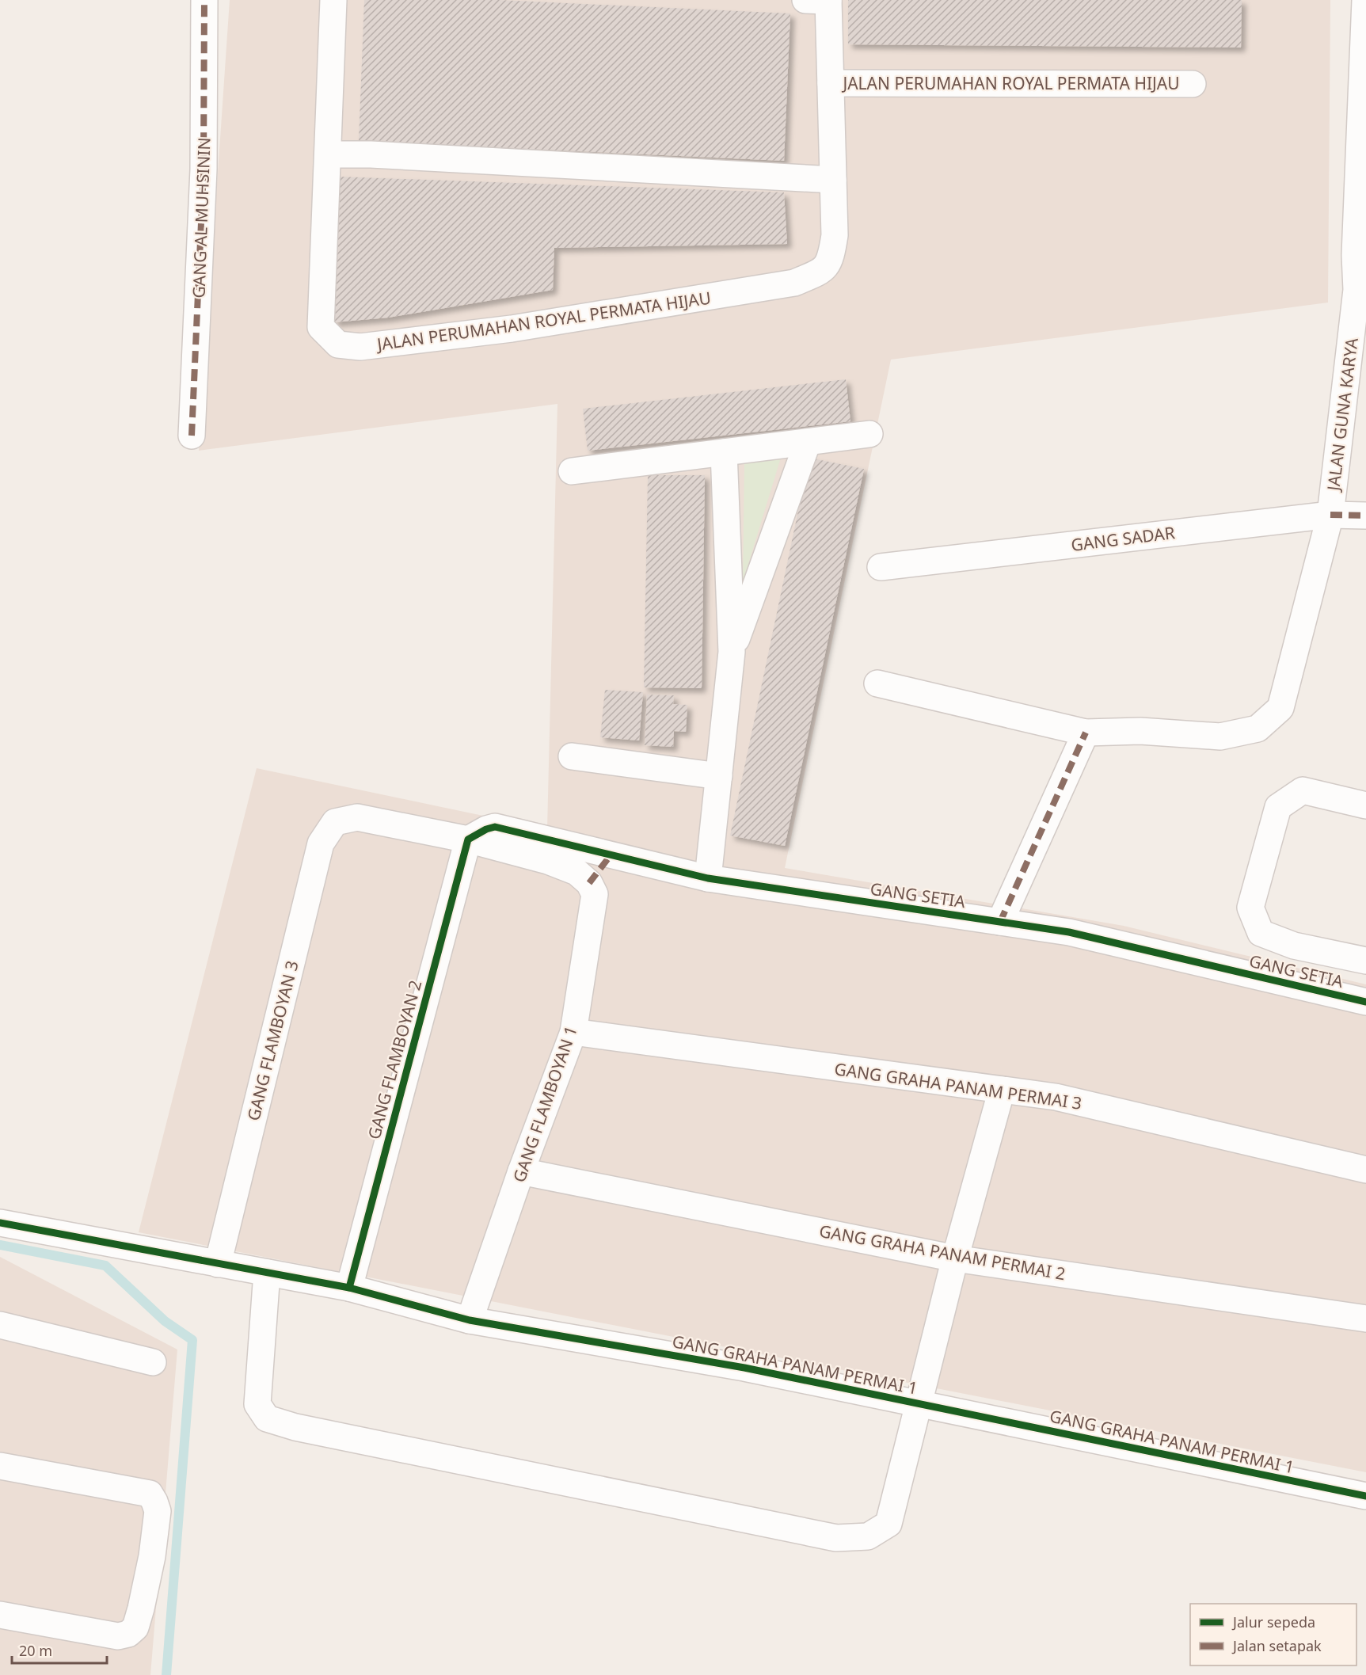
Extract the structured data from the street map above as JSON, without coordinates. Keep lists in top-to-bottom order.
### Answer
{
  "streets": {
    "street": [
      "JALAN PERUMAHAN ROYAL PERMATA HIJAU",
      "GANG AL MUHSININ",
      "JALAN GUNA KARYA",
      "GANG SADAR",
      "GANG SETIA",
      "GANG FLAMBOYAN 3",
      "GANG FLAMBOYAN 2",
      "GANG GRAHA PANAM PERMAI 3",
      "GANG FLAMBOYAN 1",
      "GANG GRAHA PANAM PERMAI 2",
      "GANG GRAHA PANAM PERMAI 1"
    ]
  },
  "crossings": [
    ["JALAN GUNA KARYA", "GANG SADAR"],
    ["GANG SETIA", "GANG FLAMBOYAN 3"],
    ["GANG SETIA", "GANG FLAMBOYAN 2"],
    ["GANG SETIA", "GANG FLAMBOYAN 1"],
    ["GANG FLAMBOYAN 3", "GANG FLAMBOYAN 2"],
    ["GANG FLAMBOYAN 3", "GANG FLAMBOYAN 1"],
    ["GANG FLAMBOYAN 3", "GANG GRAHA PANAM PERMAI 1"],
    ["GANG FLAMBOYAN 2", "GANG FLAMBOYAN 1"],
    ["GANG FLAMBOYAN 2", "GANG GRAHA PANAM PERMAI 1"],
    ["GANG GRAHA PANAM PERMAI 3", "GANG FLAMBOYAN 1"],
    ["GANG FLAMBOYAN 1", "GANG GRAHA PANAM PERMAI 2"],
    ["GANG FLAMBOYAN 1", "GANG GRAHA PANAM PERMAI 1"]
  ],
  "legend": ["Jalur sepeda", "Jalan setapak"],
  "scale_bar": "20 m"
}
